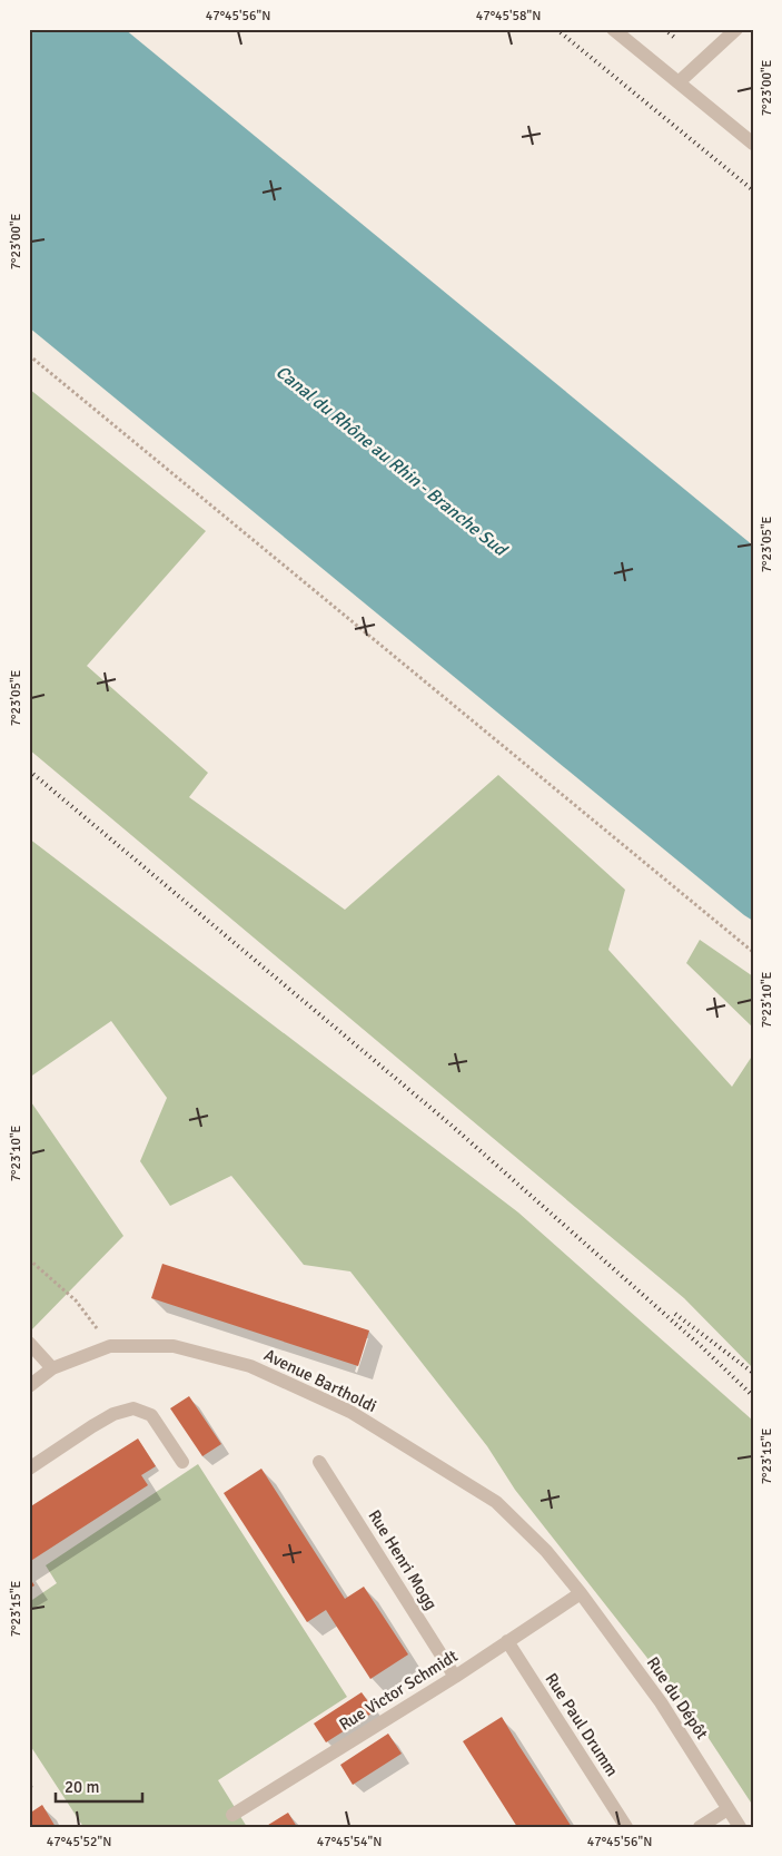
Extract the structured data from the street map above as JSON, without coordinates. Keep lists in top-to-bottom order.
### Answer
{
  "streets": {
    "street": [
      "Avenue Bartholdi",
      "Rue Henri Mogg",
      "Rue Victor Schmidt",
      "Rue du Dépôt",
      "Rue Paul Drumm"
    ]
  },
  "crossings": [
    ["Avenue Bartholdi", "Rue Victor Schmidt"],
    ["Avenue Bartholdi", "Rue du Dépôt"],
    ["Rue Henri Mogg", "Rue Victor Schmidt"],
    ["Rue Victor Schmidt", "Rue du Dépôt"],
    ["Rue Victor Schmidt", "Rue Paul Drumm"]
  ],
  "water": ["Canal du Rhône au Rhin - Branche Sud"],
  "scale_bar": "20 m",
  "coordinates": [
    "47°45'56\"N",
    "47°45'58\"N",
    "7°23'00\"E",
    "7°23'05\"E",
    "7°23'10\"E",
    "7°23'15\"E",
    "47°45'52\"N",
    "47°45'54\"N"
  ]
}
